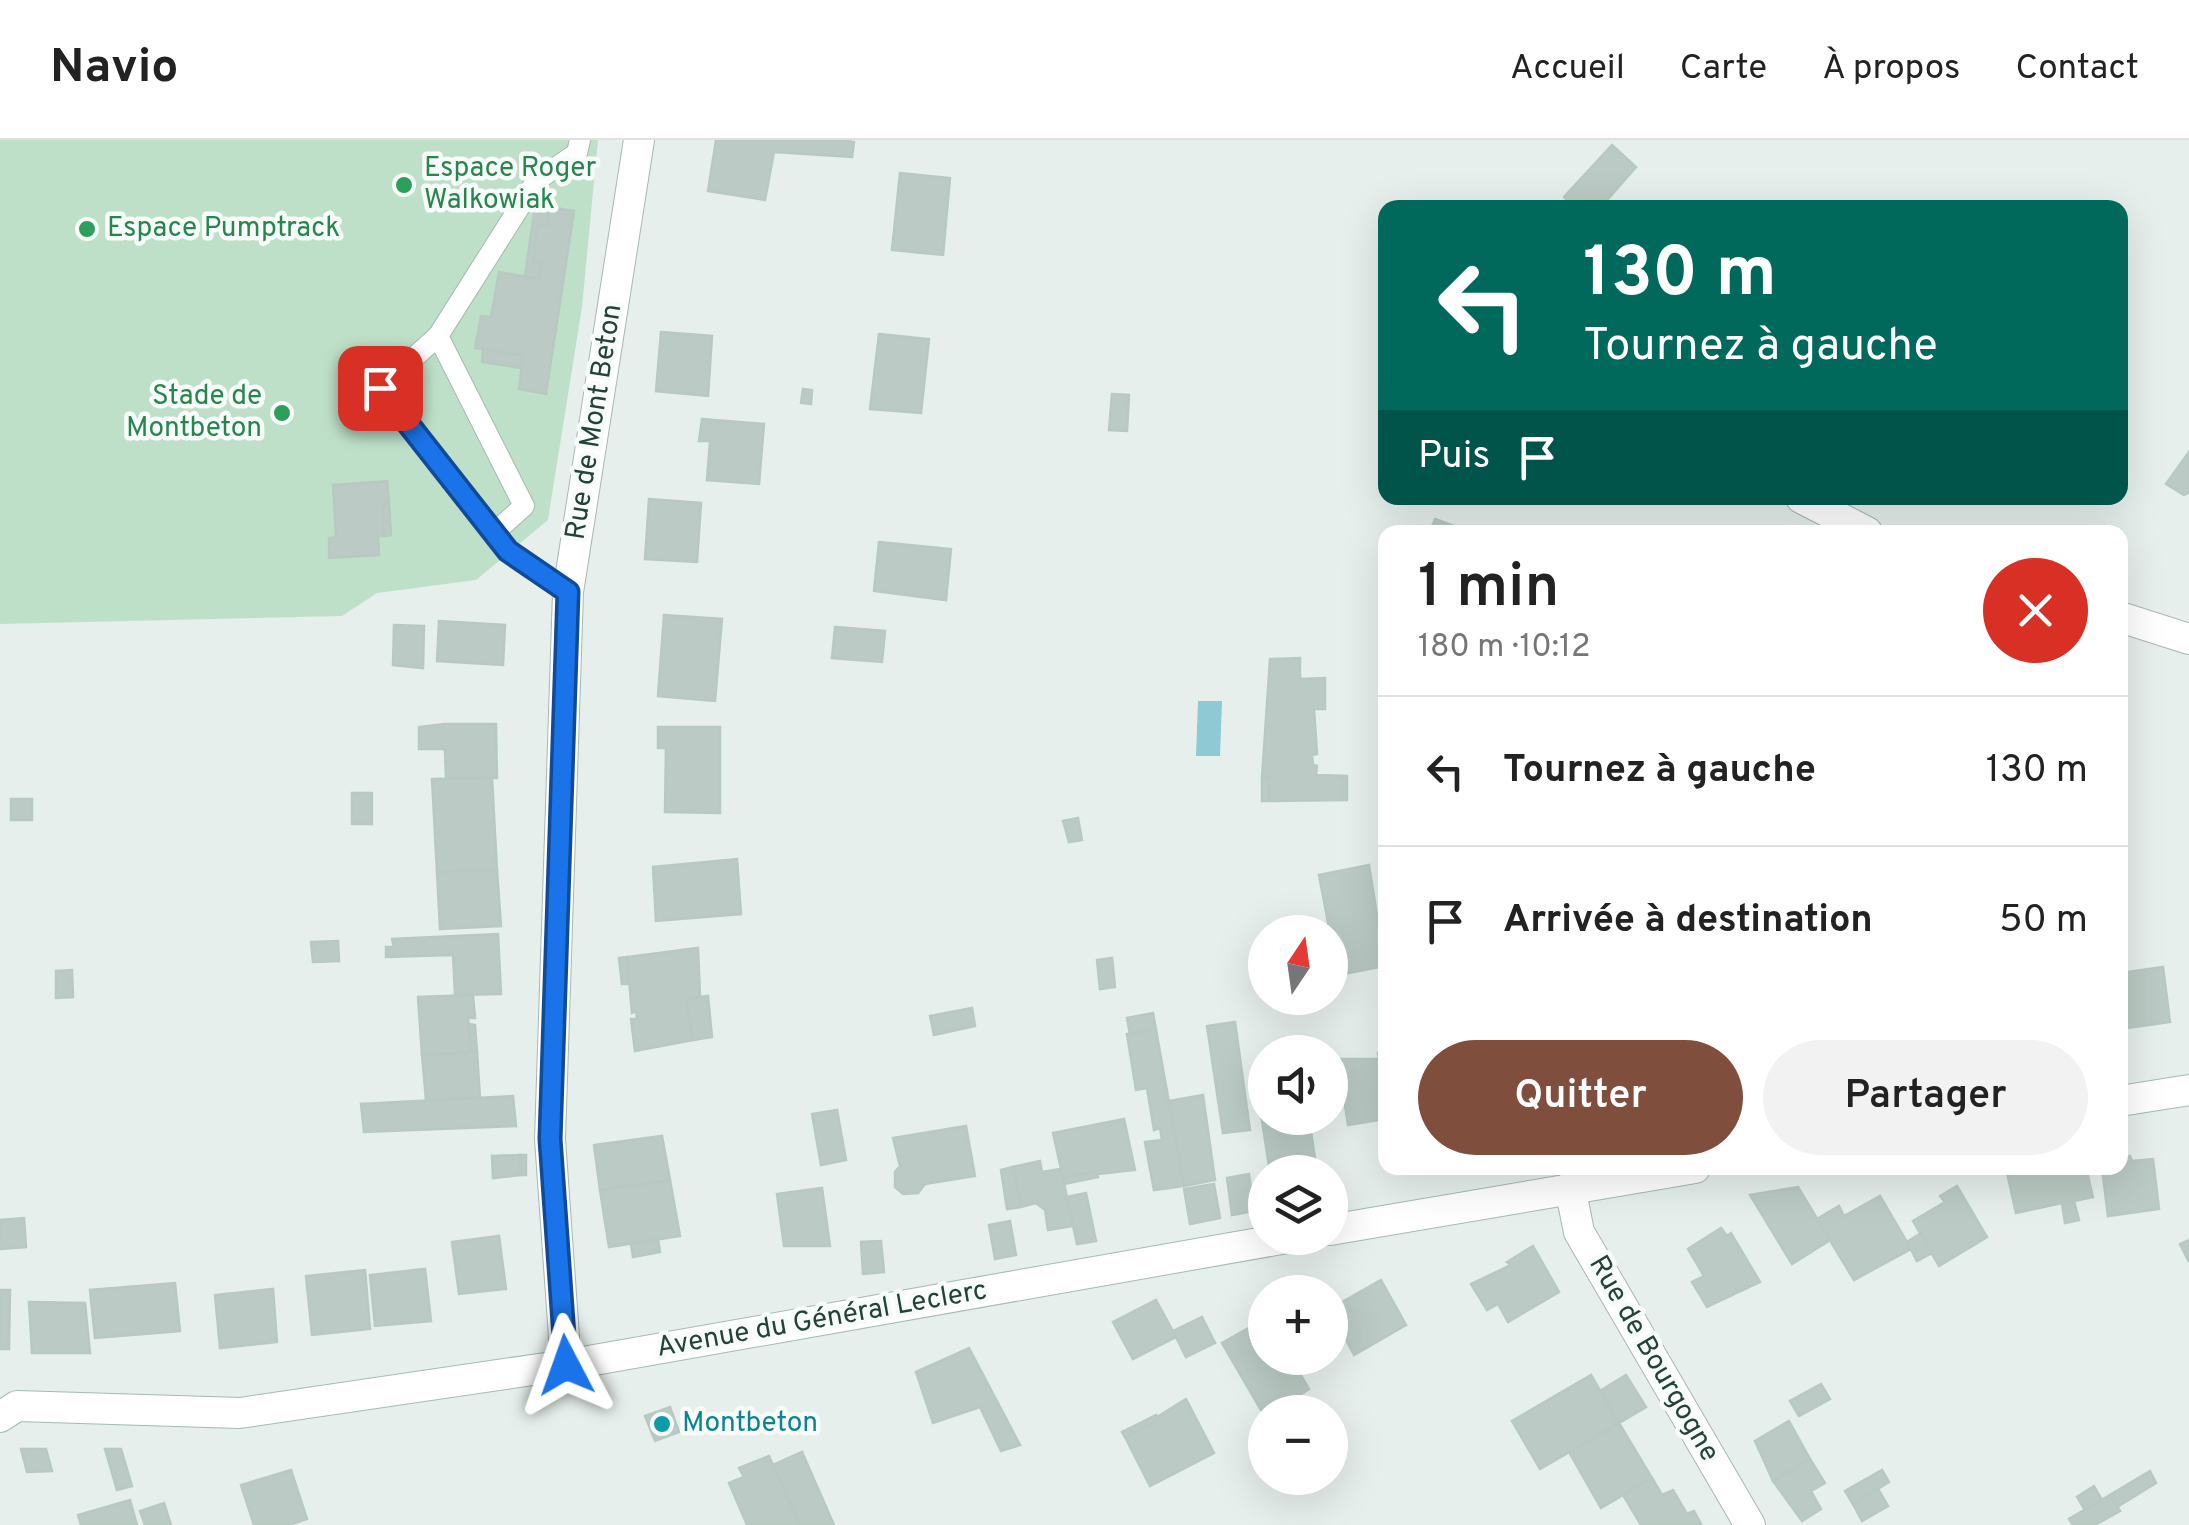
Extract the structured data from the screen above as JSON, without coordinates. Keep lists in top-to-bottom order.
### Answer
{
  "streets": {
    "street": ["Rue de Mont Beton", "Avenue du Général Leclerc", "Rue de Bourgogne"]
  },
  "crossings": [
    ["Rue de Mont Beton", "Avenue du Général Leclerc"]
  ],
  "places": [
    "Espace Roger Walkowiak",
    "Espace Pumptrack",
    "Stade de Montbeton",
    "Montbeton"
  ],
  "north": "top",
  "page": {
    "header": "Navio",
    "nav": [
      "Accueil",
      "Carte",
      "À propos",
      "Contact"
    ],
    "turn": ["130 m", "Tournez à gauche"],
    "then": "Puis",
    "heading": ["1 min", "180 m · 10:12"],
    "list": [
      {
        "name": "Tournez à gauche",
        "value": "130 m"
      },
      {
        "name": "Arrivée à destination",
        "value": "50 m"
      }
    ],
    "map_buttons": ["+", "−"],
    "buttons": ["Quitter", "Partager"]
  }
}
